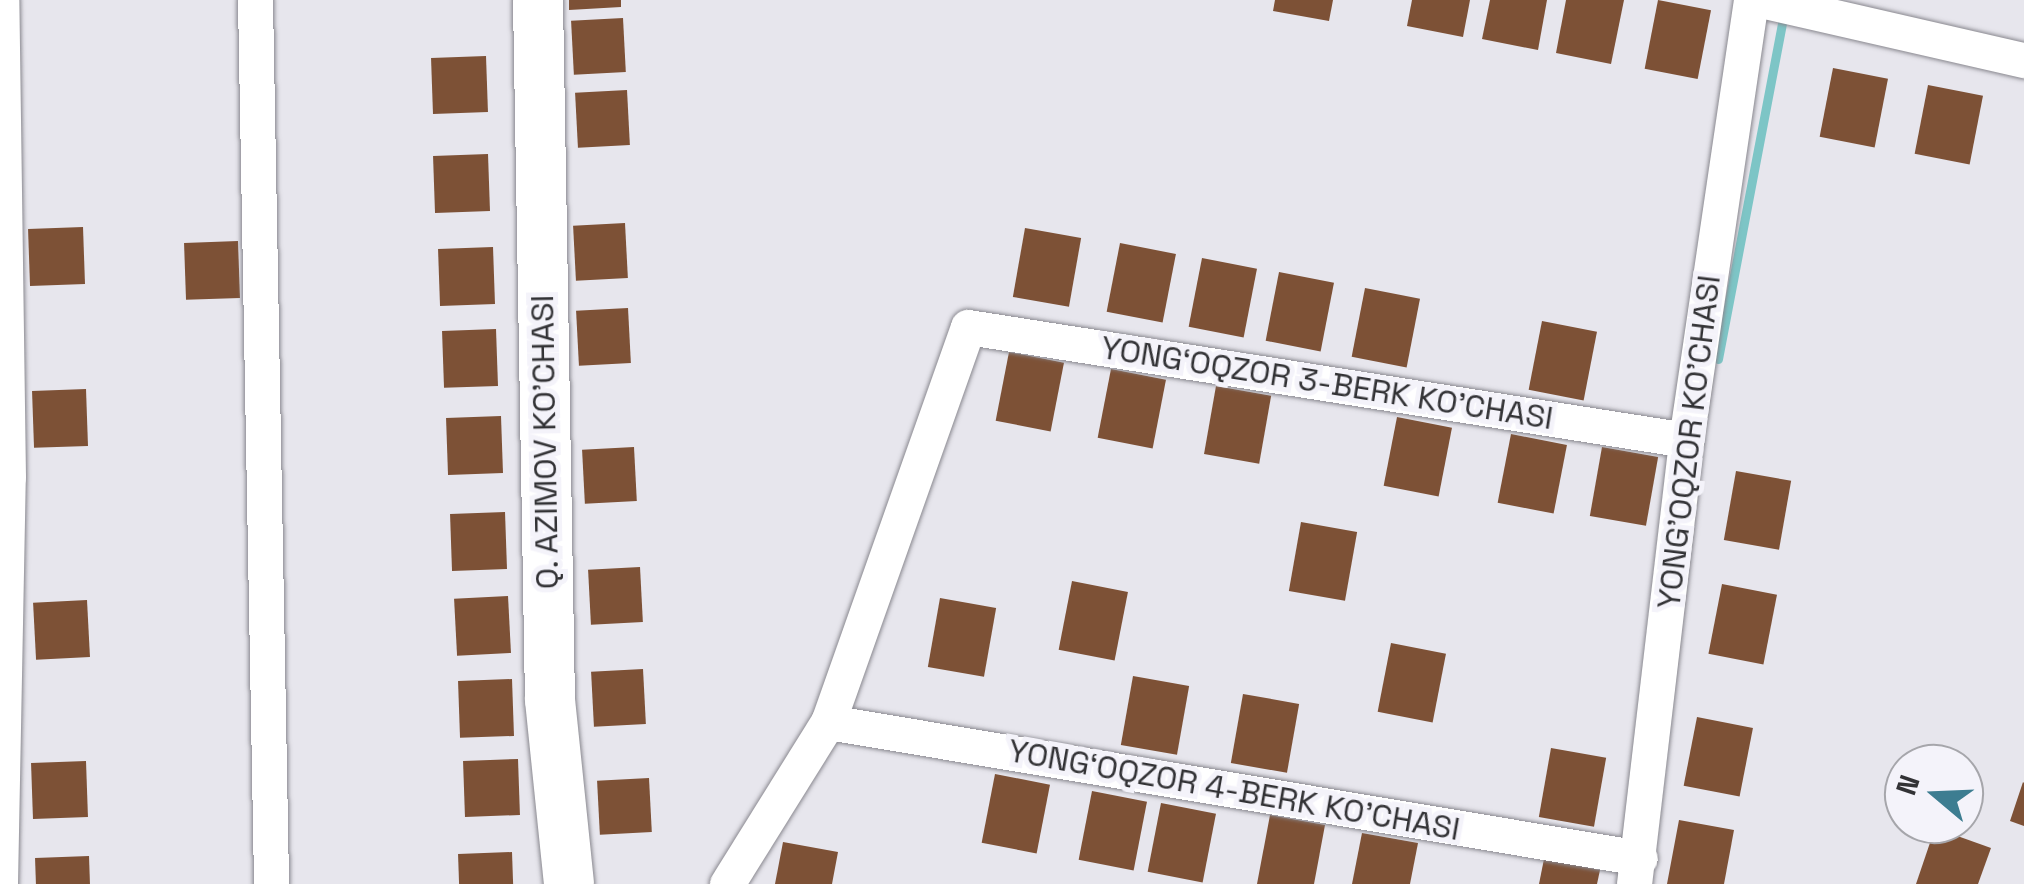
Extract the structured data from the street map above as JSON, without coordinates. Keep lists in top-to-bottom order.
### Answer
{
  "streets": {
    "main road": ["Q. AZIMOV KO'CHASI"],
    "street": ["YONG‘OQZOR 3-BERK KO'CHASI", "YONG'OQZOR KO'CHASI", "YONG‘OQZOR 4-BERK KO'CHASI"]
  },
  "crossings": [
    ["YONG‘OQZOR 3-BERK KO'CHASI", "YONG'OQZOR KO'CHASI"],
    ["YONG‘OQZOR 3-BERK KO'CHASI", "YONG‘OQZOR 4-BERK KO'CHASI"],
    ["YONG'OQZOR KO'CHASI", "YONG‘OQZOR 4-BERK KO'CHASI"]
  ],
  "north": "left"
}
